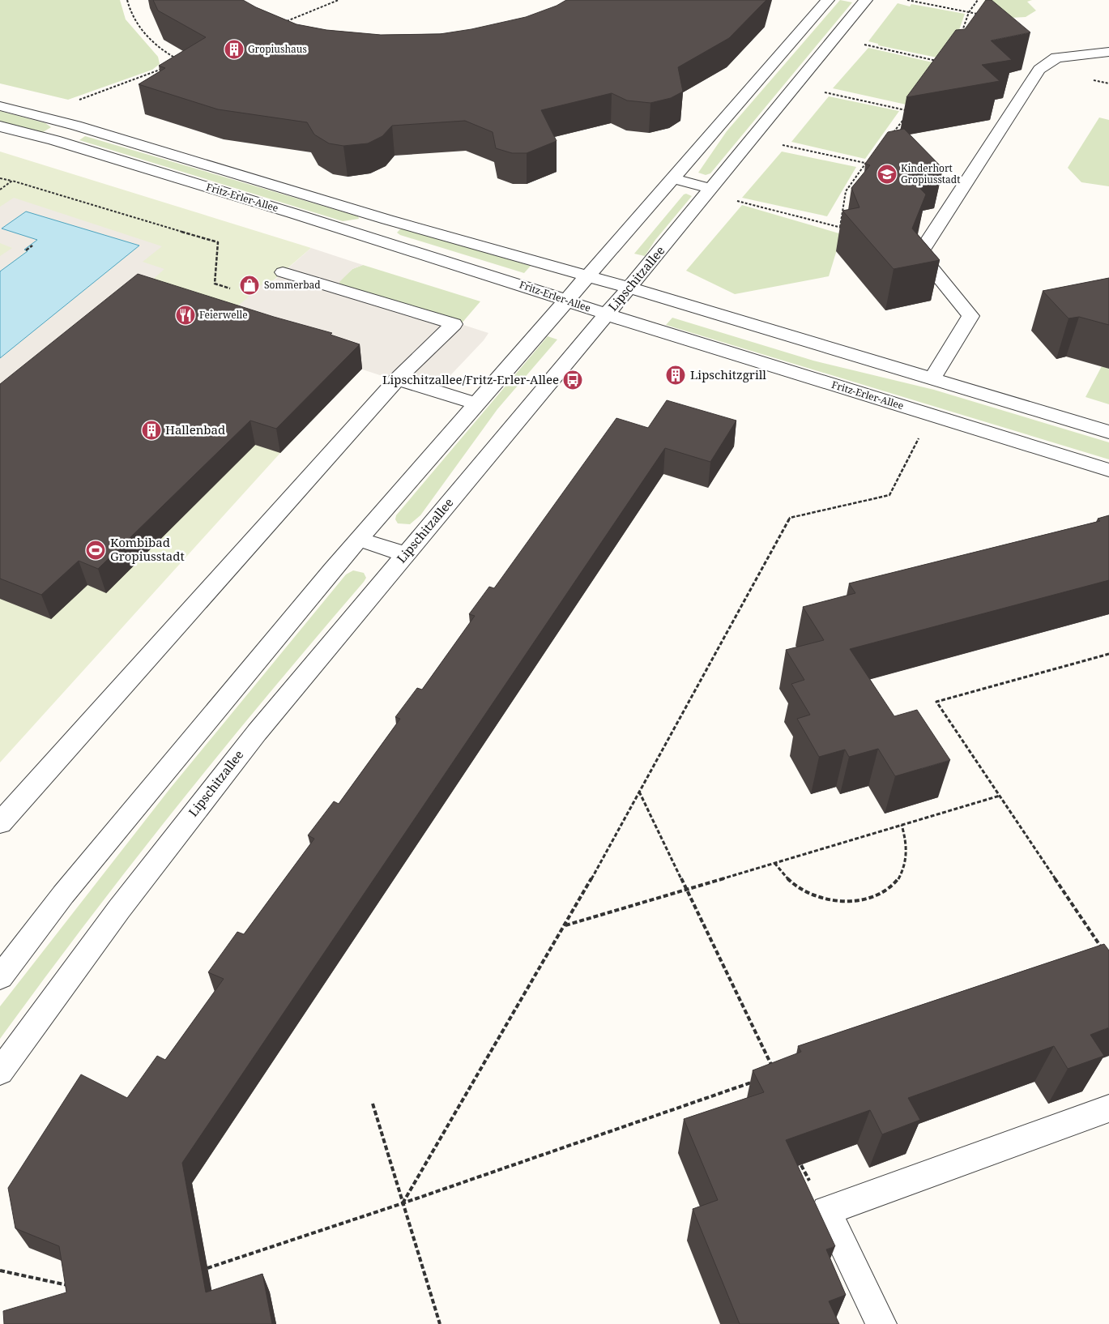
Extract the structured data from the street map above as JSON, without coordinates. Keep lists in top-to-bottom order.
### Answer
{
  "streets": {
    "street": ["Fritz-Erler-Allee", "Lipschitzallee"]
  },
  "crossings": [
    ["Fritz-Erler-Allee", "Lipschitzallee"]
  ],
  "places": {
    "building": ["Gropiushaus", "Lipschitzgrill", "Hallenbad"],
    "school or university": ["Kinderhort Gropiusstadt"],
    "shop": ["Sommerbad"],
    "restaurant": ["Feierwelle"],
    "bus stop": ["Lipschitzallee/Fritz-Erler-Allee"],
    "sports": ["Kombibad Gropiusstadt"]
  }
}
